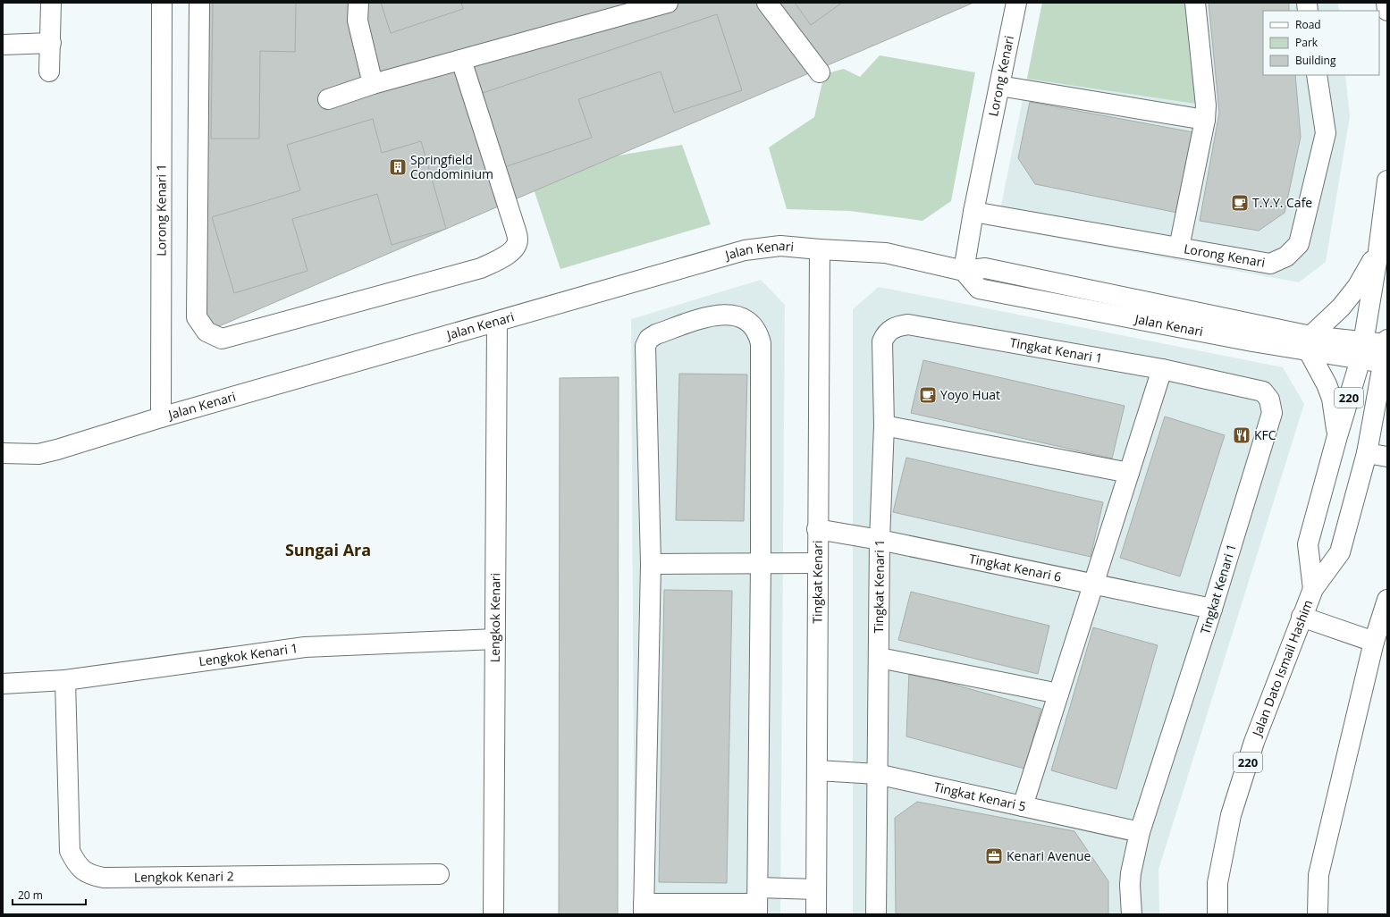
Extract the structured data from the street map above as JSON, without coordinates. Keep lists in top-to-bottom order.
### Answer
{
  "streets": {
    "street": [
      "Lorong Kenari",
      "Lorong Kenari 1",
      "Jalan Kenari",
      "Tingkat Kenari 1",
      "220",
      "Tingkat Kenari 6",
      "Tingkat Kenari",
      "Lengkok Kenari",
      "Lengkok Kenari 1",
      "Jalan Dato Ismail Hashim",
      "Tingkat Kenari 5",
      "Lengkok Kenari 2"
    ]
  },
  "crossings": [
    ["Lorong Kenari", "Jalan Kenari"],
    ["Lorong Kenari 1", "Jalan Kenari"],
    ["Jalan Kenari", "Tingkat Kenari"],
    ["Jalan Kenari", "Lengkok Kenari"],
    ["Jalan Kenari", "Jalan Dato Ismail Hashim"],
    ["Tingkat Kenari 1", "Tingkat Kenari 6"],
    ["Tingkat Kenari 1", "Tingkat Kenari 5"],
    ["Tingkat Kenari 6", "Tingkat Kenari"],
    ["Tingkat Kenari", "Tingkat Kenari 5"],
    ["Lengkok Kenari", "Lengkok Kenari 1"],
    ["Lengkok Kenari 1", "Lengkok Kenari 2"]
  ],
  "districts": ["Sungai Ara"],
  "places": {
    "building": ["Springfield Condominium"],
    "cafe": ["T.Y.Y. Cafe", "Yoyo Huat"],
    "restaurant": ["KFC"],
    "office": ["Kenari Avenue"]
  },
  "legend": ["Road", "Park", "Building"],
  "scale_bar": "20 m"
}
